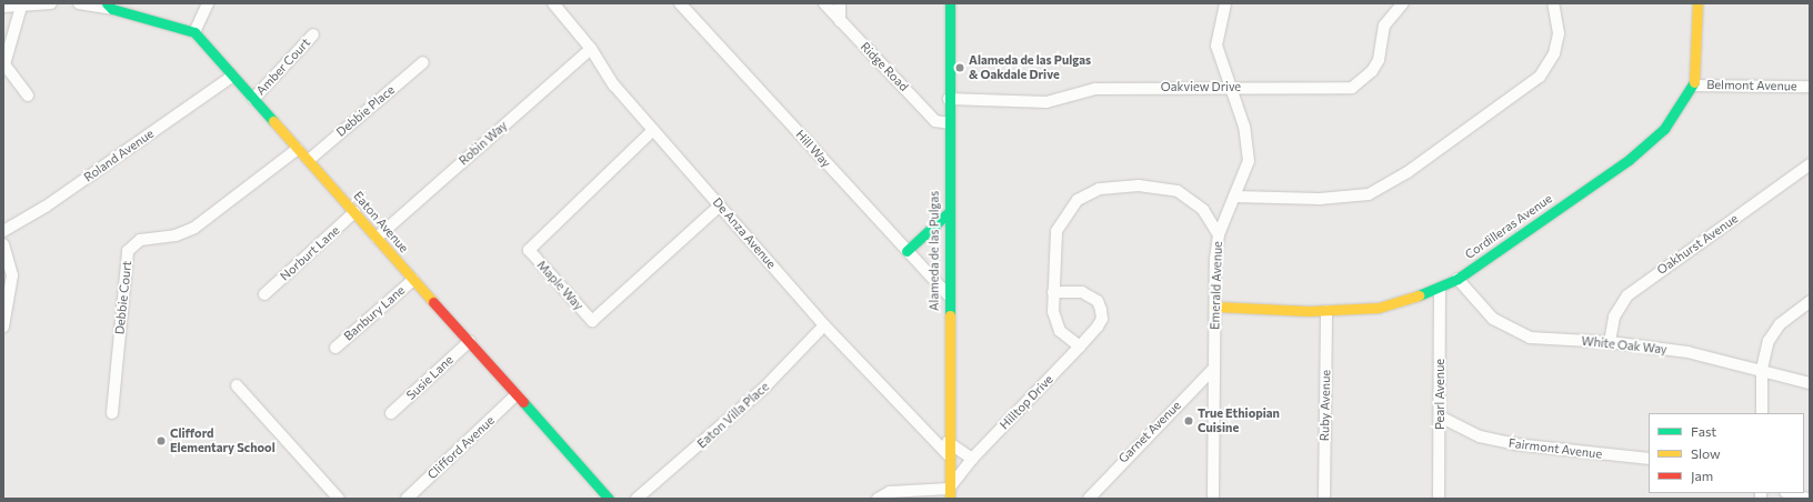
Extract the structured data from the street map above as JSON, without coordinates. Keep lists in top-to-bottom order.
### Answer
{
  "streets": {
    "street": [
      "Amber Court",
      "Ridge Road",
      "Belmont Avenue",
      "Oakview Drive",
      "Debbie Place",
      "Robin Way",
      "Hill Way",
      "Roland Avenue",
      "Eaton Avenue",
      "Cordilleras Avenue",
      "De Anza Avenue",
      "Oakhurst Avenue",
      "Alameda de las Pulgas",
      "Norburt Lane",
      "Maple Way",
      "Emerald Avenue",
      "Debbie Court",
      "Banbury Lane",
      "White Oak Way",
      "Susie Lane",
      "Pearl Avenue",
      "Hilltop Drive",
      "Ruby Avenue",
      "Eaton Villa Place",
      "Garnet Avenue",
      "Clifford Avenue",
      "Fairmont Avenue"
    ]
  },
  "crossings": [
    ["Amber Court", "Eaton Avenue"],
    ["Ridge Road", "Alameda de las Pulgas"],
    ["Belmont Avenue", "Cordilleras Avenue"],
    ["Oakview Drive", "Alameda de las Pulgas"],
    ["Oakview Drive", "Emerald Avenue"],
    ["Debbie Place", "Eaton Avenue"],
    ["Robin Way", "Eaton Avenue"],
    ["Robin Way", "De Anza Avenue"],
    ["Hill Way", "Alameda de las Pulgas"],
    ["Roland Avenue", "Eaton Avenue"],
    ["Eaton Avenue", "Norburt Lane"],
    ["Eaton Avenue", "Debbie Court"],
    ["Eaton Avenue", "Banbury Lane"],
    ["Eaton Avenue", "Susie Lane"],
    ["Eaton Avenue", "Clifford Avenue"],
    ["Cordilleras Avenue", "Emerald Avenue"],
    ["Cordilleras Avenue", "White Oak Way"],
    ["Cordilleras Avenue", "Pearl Avenue"],
    ["Cordilleras Avenue", "Ruby Avenue"],
    ["De Anza Avenue", "Alameda de las Pulgas"],
    ["De Anza Avenue", "Maple Way"],
    ["De Anza Avenue", "Eaton Villa Place"],
    ["Oakhurst Avenue", "White Oak Way"],
    ["Alameda de las Pulgas", "Hilltop Drive"],
    ["Emerald Avenue", "Garnet Avenue"],
    ["Pearl Avenue", "Fairmont Avenue"]
  ],
  "places": ["Alameda de las Pulgas & Oakdale Drive", "True Ethiopian Cuisine", "Clifford Elementary School"],
  "legend": ["Fast", "Slow", "Jam"]
}
